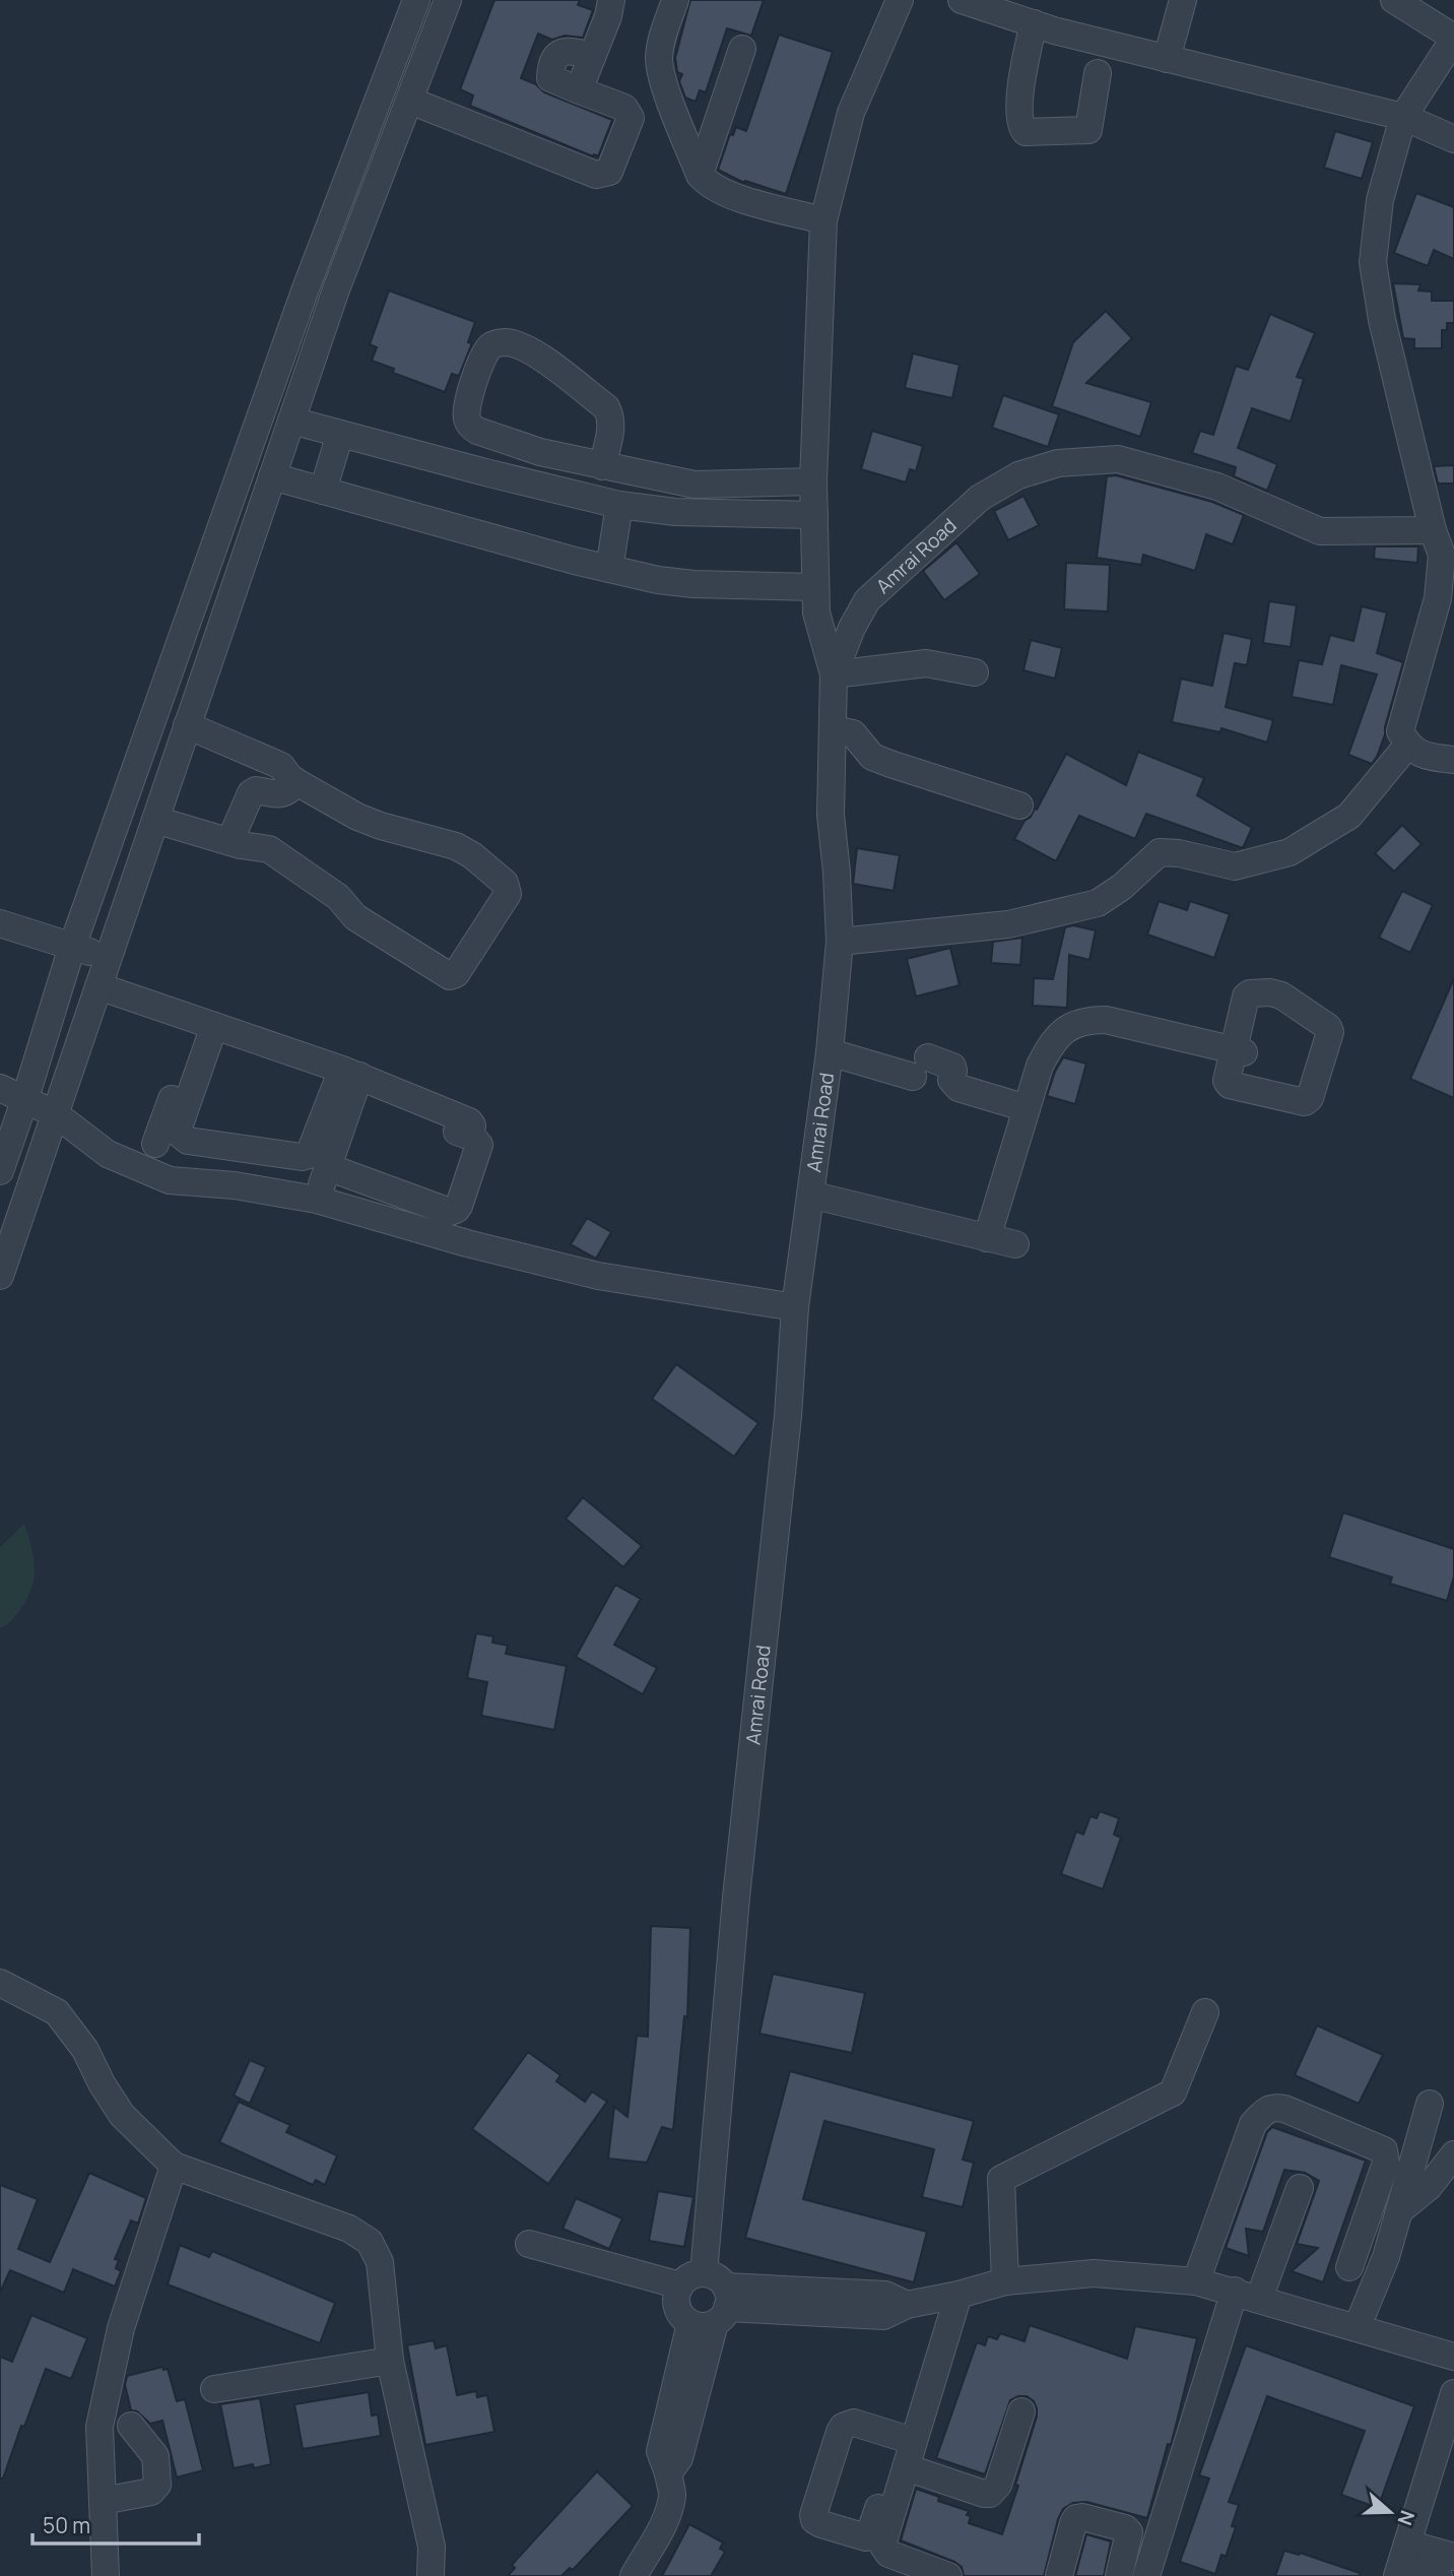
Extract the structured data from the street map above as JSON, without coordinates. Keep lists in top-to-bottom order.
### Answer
{
  "streets": {
    "street": ["Amrai Road"]
  },
  "scale_bar": "50 m",
  "north": "right"
}
